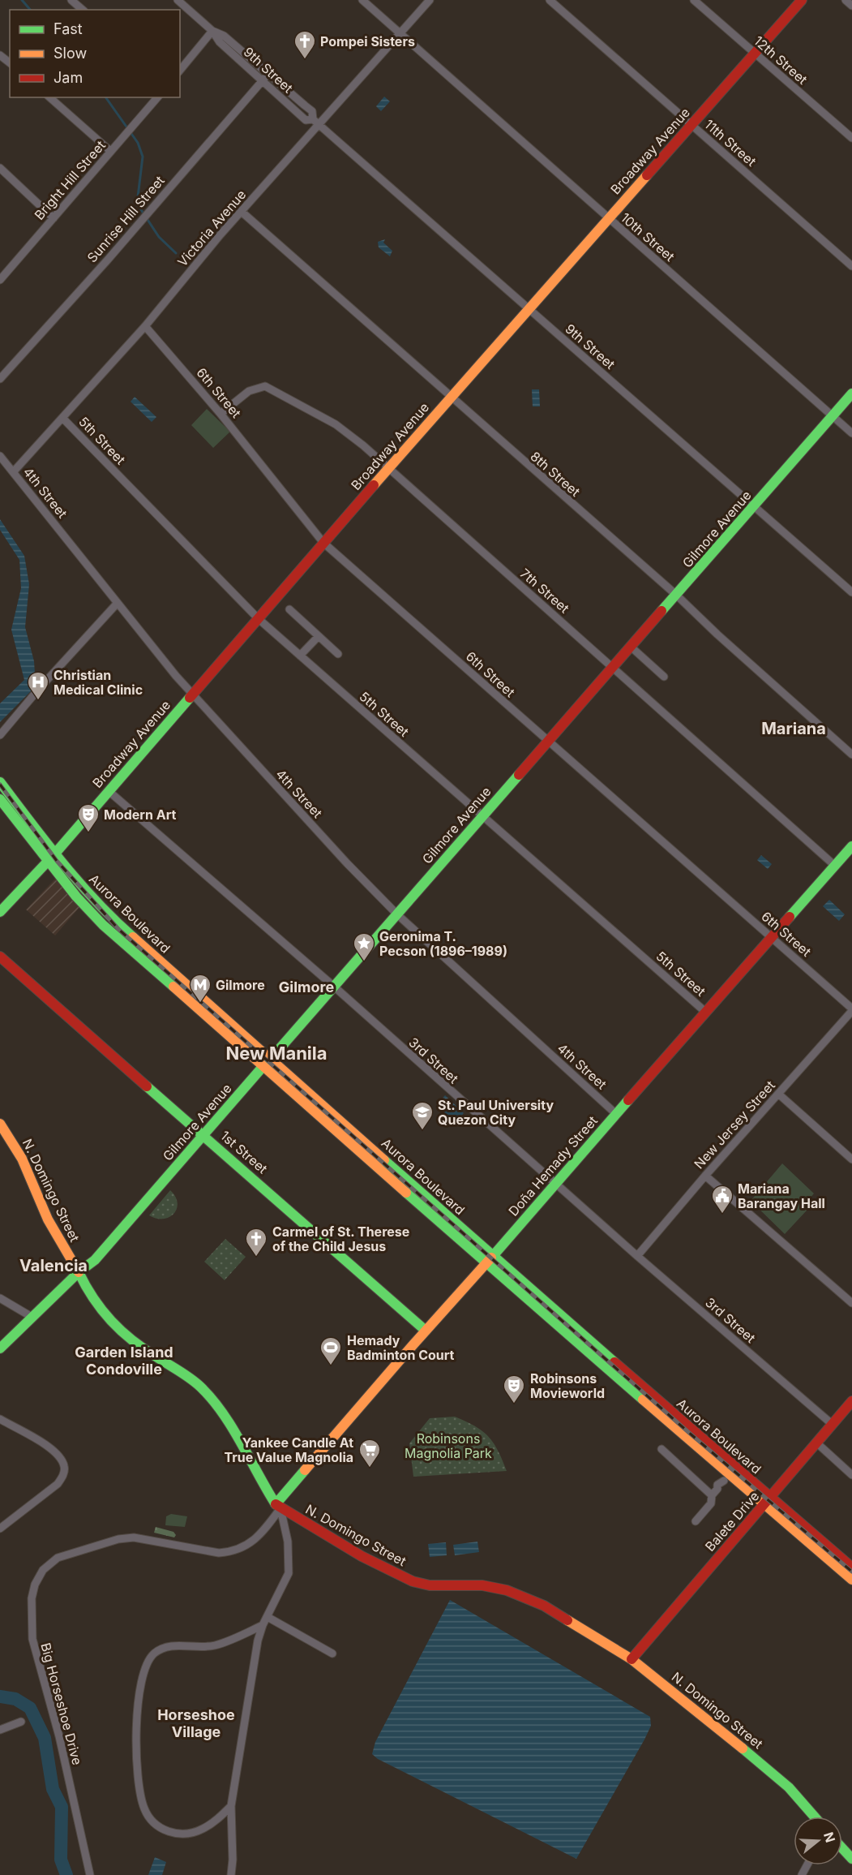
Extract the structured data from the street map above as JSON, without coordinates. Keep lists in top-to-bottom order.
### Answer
{
  "streets": {
    "main road": [
      "Broadway Avenue",
      "Gilmore Avenue",
      "Aurora Boulevard",
      "1st Street",
      "Doña Hemady Street",
      "N. Domingo Street",
      "Balete Drive"
    ],
    "street": [
      "12th Street",
      "9th Street",
      "11th Street",
      "Bright Hill Street",
      "Sunrise Hill Street",
      "Victoria Avenue",
      "10th Street",
      "6th Street",
      "5th Street",
      "8th Street",
      "4th Street",
      "7th Street",
      "3rd Street",
      "New Jersey Street",
      "Big Horseshoe Drive"
    ]
  },
  "crossings": [
    ["12th Street", "Broadway Avenue"],
    ["9th Street", "Broadway Avenue"],
    ["9th Street", "Sunrise Hill Street"],
    ["9th Street", "Victoria Avenue"],
    ["9th Street", "Gilmore Avenue"],
    ["11th Street", "Broadway Avenue"],
    ["Broadway Avenue", "10th Street"],
    ["Broadway Avenue", "6th Street"],
    ["Broadway Avenue", "5th Street"],
    ["Broadway Avenue", "8th Street"],
    ["Broadway Avenue", "4th Street"],
    ["Broadway Avenue", "7th Street"],
    ["Broadway Avenue", "Aurora Boulevard"],
    ["Broadway Avenue", "3rd Street"],
    ["Victoria Avenue", "10th Street"],
    ["Victoria Avenue", "6th Street"],
    ["Victoria Avenue", "5th Street"],
    ["Victoria Avenue", "8th Street"],
    ["Victoria Avenue", "4th Street"],
    ["10th Street", "Gilmore Avenue"],
    ["6th Street", "Gilmore Avenue"],
    ["6th Street", "7th Street"],
    ["6th Street", "New Jersey Street"],
    ["6th Street", "Doña Hemady Street"],
    ["5th Street", "Gilmore Avenue"],
    ["5th Street", "Doña Hemady Street"],
    ["8th Street", "Gilmore Avenue"],
    ["4th Street", "Gilmore Avenue"],
    ["4th Street", "Doña Hemady Street"],
    ["Gilmore Avenue", "7th Street"],
    ["Gilmore Avenue", "Aurora Boulevard"],
    ["Gilmore Avenue", "3rd Street"],
    ["Gilmore Avenue", "1st Street"],
    ["Gilmore Avenue", "N. Domingo Street"],
    ["7th Street", "Doña Hemady Street"],
    ["Aurora Boulevard", "Doña Hemady Street"],
    ["Aurora Boulevard", "Balete Drive"],
    ["3rd Street", "New Jersey Street"],
    ["3rd Street", "Doña Hemady Street"],
    ["3rd Street", "Balete Drive"],
    ["1st Street", "Doña Hemady Street"],
    ["Doña Hemady Street", "N. Domingo Street"],
    ["Doña Hemady Street", "Big Horseshoe Drive"],
    ["N. Domingo Street", "Balete Drive"],
    ["N. Domingo Street", "Big Horseshoe Drive"]
  ],
  "districts": [
    "Mariana",
    "Gilmore",
    "New Manila",
    "Valencia",
    "Garden Island Condoville",
    "Horseshoe Village"
  ],
  "parks": ["Robinsons Magnolia Park"],
  "places": {
    "church": ["Pompei Sisters", "Carmel of St. Therese of the Child Jesus"],
    "hospital": ["Christian Medical Clinic"],
    "theatre": ["Modern Art", "Robinsons Movieworld"],
    "place": ["Geronima T. Pecson (1896–1989)"],
    "metro station": ["Gilmore"],
    "school or university": ["St. Paul University Quezon City"],
    "public building": ["Mariana Barangay Hall"],
    "sports": ["Hemady Badminton Court"],
    "supermarket": ["Yankee Candle At True Value Magnolia"]
  },
  "legend": ["Fast", "Slow", "Jam"],
  "north": "right"
}
